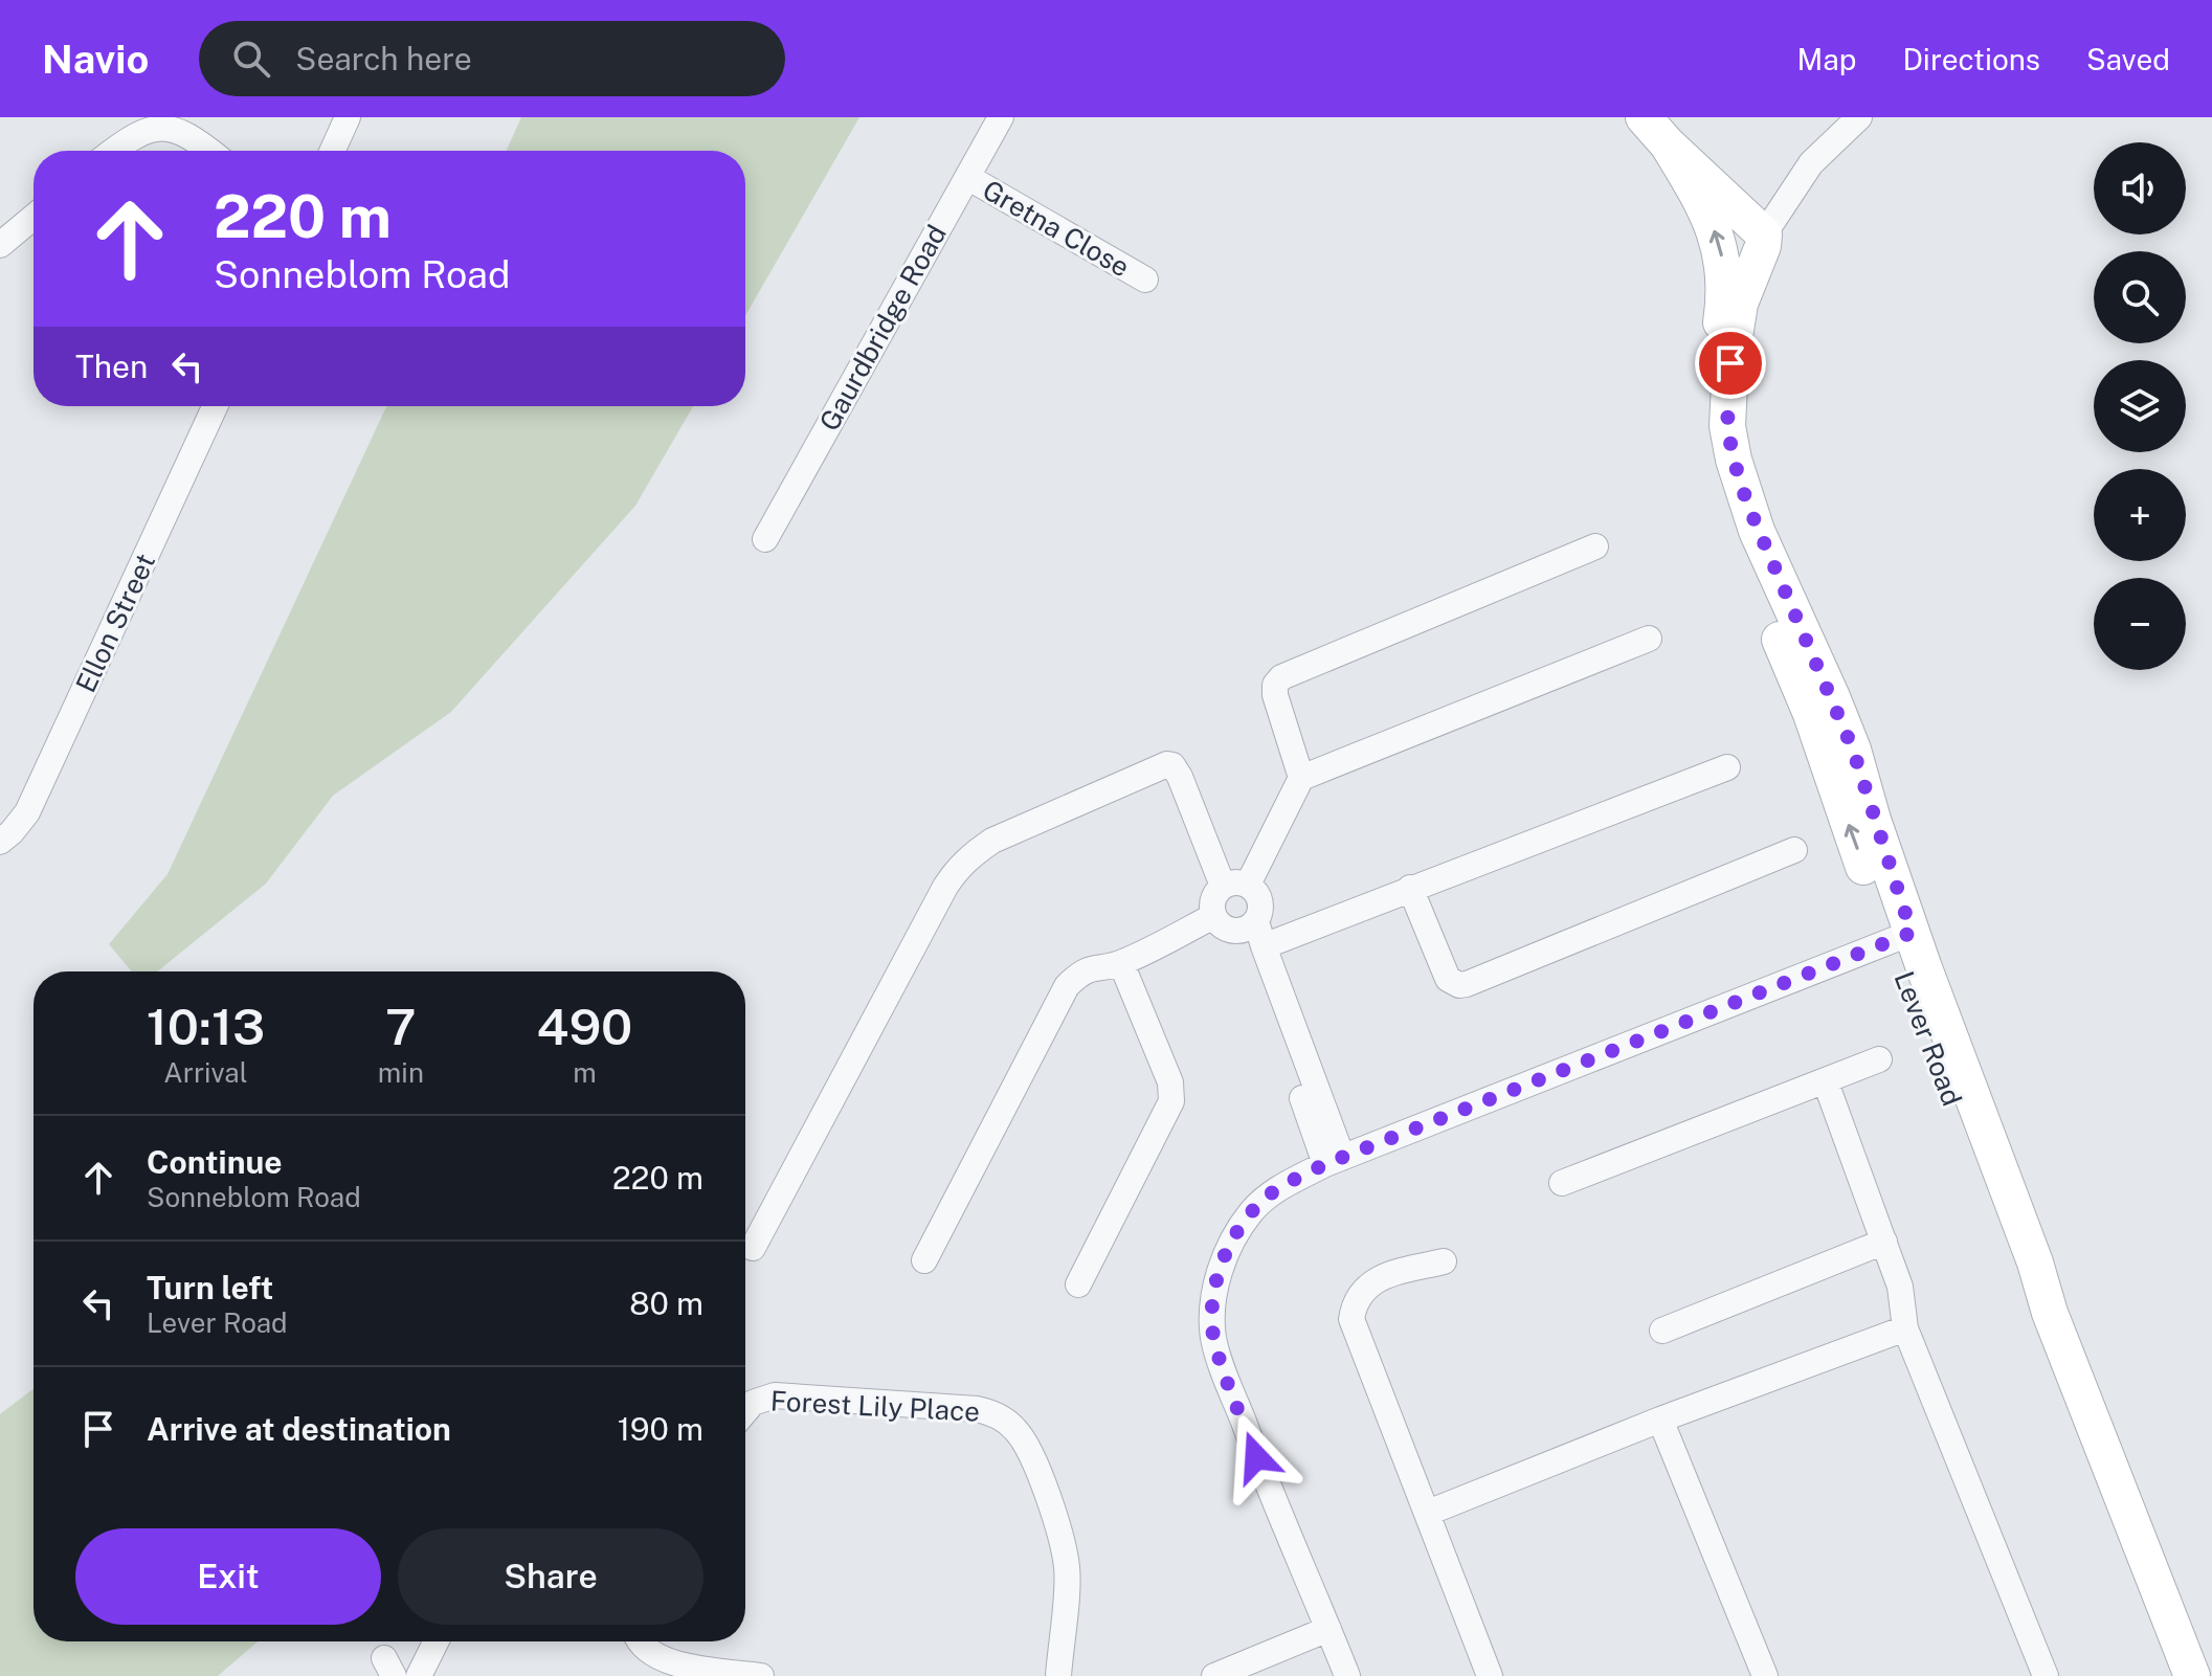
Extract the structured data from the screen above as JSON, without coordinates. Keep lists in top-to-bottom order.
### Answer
{
  "streets": {
    "main road": ["Lever Road"],
    "street": [
      "Gretna Close",
      "Gaurdbridge Road",
      "Ellon Street",
      "Forest Lily Place"
    ]
  },
  "crossings": [
    ["Gretna Close", "Gaurdbridge Road"]
  ],
  "page": {
    "header": "Navio",
    "search": "Search here",
    "nav": ["Map", "Directions", "Saved"],
    "map_buttons": ["+", "−"],
    "turn": ["220 m", "Sonneblom Road"],
    "then": "Then",
    "eta": [
      "10:13",
      "Arrival",
      "7",
      "min",
      "490",
      "m"
    ],
    "list": [
      {
        "name": "Continue",
        "note": "Sonneblom Road",
        "value": "220 m"
      },
      {
        "name": "Turn left",
        "note": "Lever Road",
        "value": "80 m"
      },
      {
        "name": "Arrive at destination",
        "value": "190 m"
      }
    ],
    "buttons": ["Exit", "Share"]
  }
}
